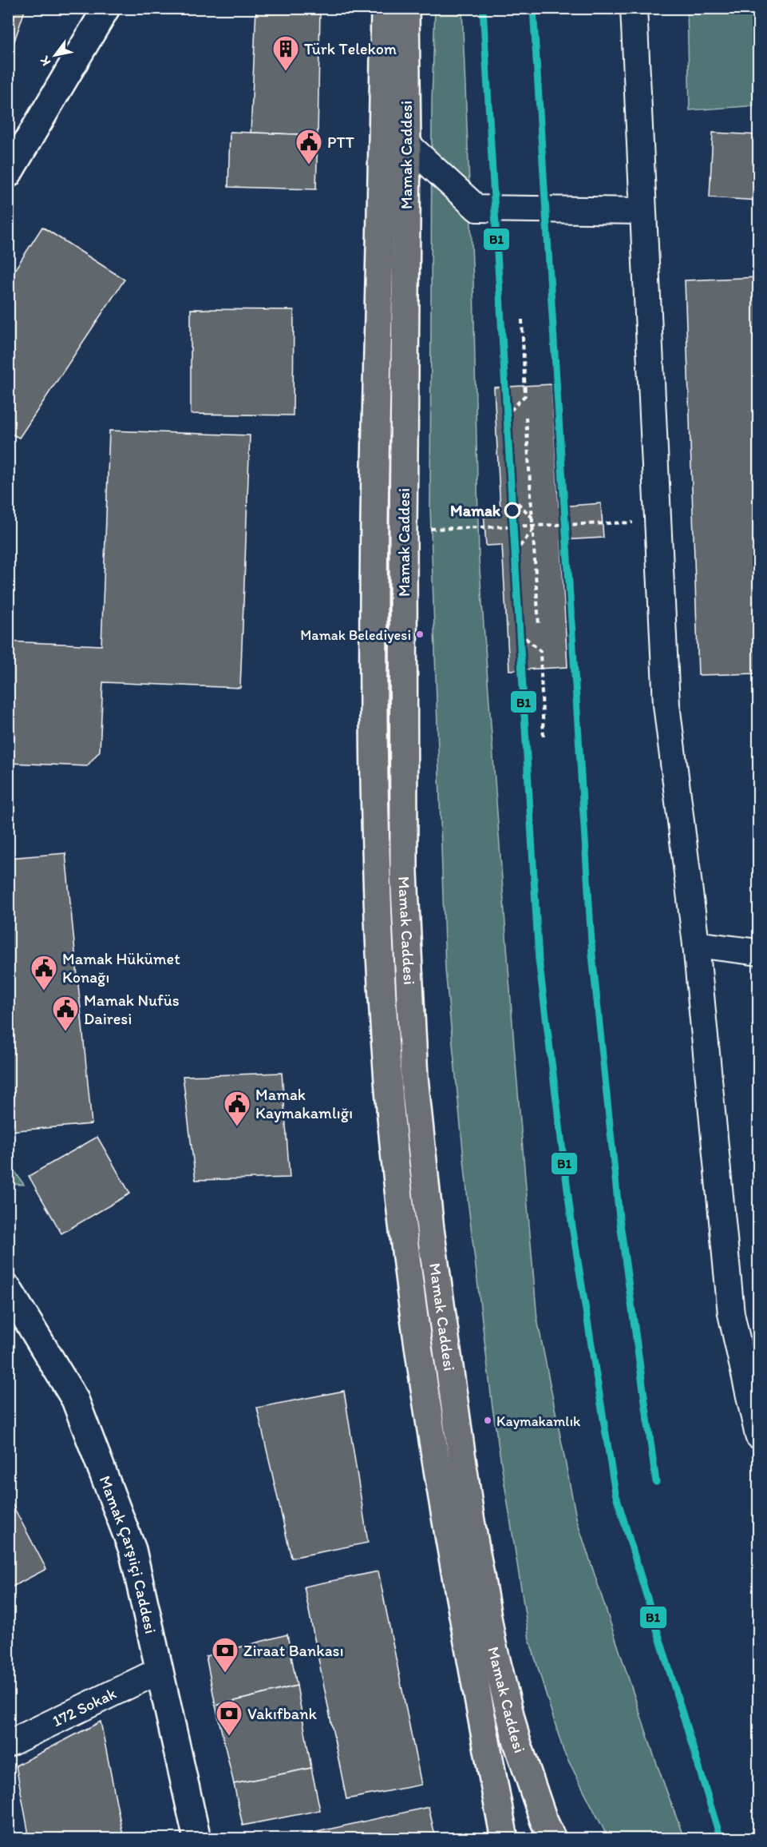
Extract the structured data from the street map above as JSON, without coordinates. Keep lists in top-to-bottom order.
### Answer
{
  "streets": {
    "main road": ["Mamak Caddesi", "Mamak Çarşıiçi Caddesi"],
    "street": ["172 Sokak"]
  },
  "crossings": [
    ["Mamak Çarşıiçi Caddesi", "172 Sokak"]
  ],
  "places": {
    "building": ["Türk Telekom"],
    "public building": [
      "PTT",
      "Mamak Hükümet Konağı",
      "Mamak Nufüs Dairesi",
      "Mamak Kaymakamlığı"
    ],
    "other": ["Mamak", "Mamak Belediyesi", "Kaymakamlık"],
    "bank": ["Ziraat Bankası", "Vakıfbank"]
  },
  "lines": ["transit line B1"],
  "north": "bottom left"
}
